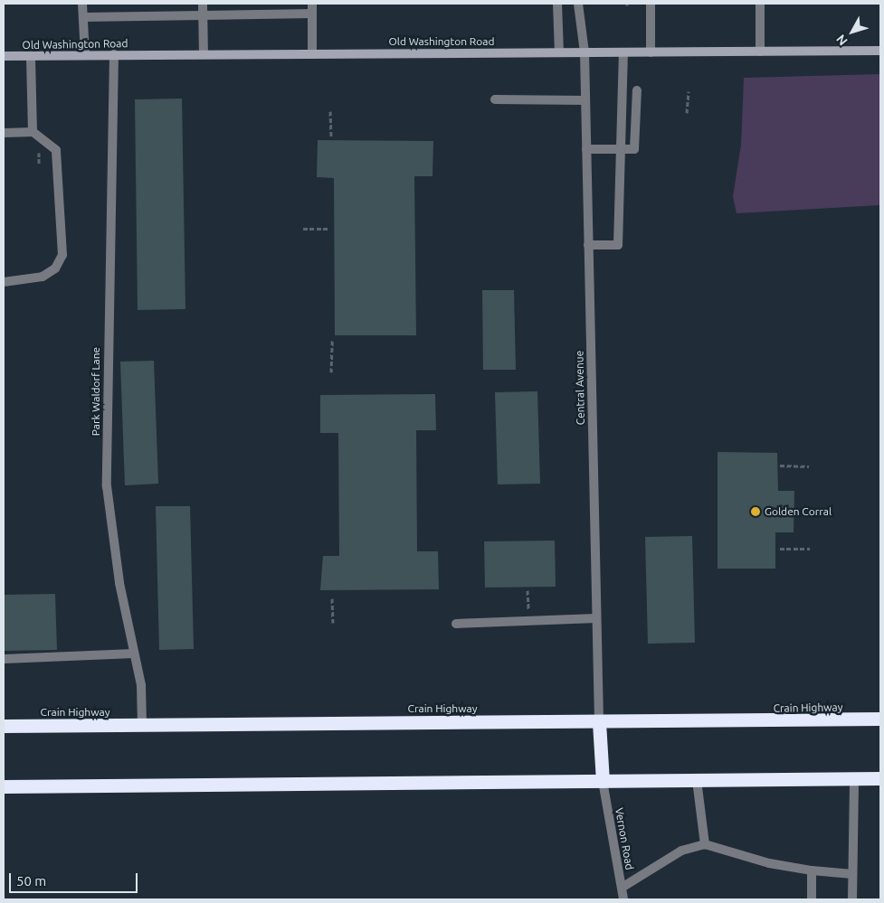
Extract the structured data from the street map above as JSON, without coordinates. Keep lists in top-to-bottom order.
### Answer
{
  "streets": {
    "highway": ["Crain Highway"],
    "main road": ["Old Washington Road"],
    "street": ["Central Avenue", "Park Waldorf Lane", "Vernon Road"]
  },
  "crossings": [
    ["Old Washington Road", "Central Avenue"],
    ["Old Washington Road", "Park Waldorf Lane"],
    ["Central Avenue", "Crain Highway"],
    ["Park Waldorf Lane", "Crain Highway"]
  ],
  "places": ["Golden Corral"],
  "scale_bar": "50 m",
  "north": "bottom left"
}
